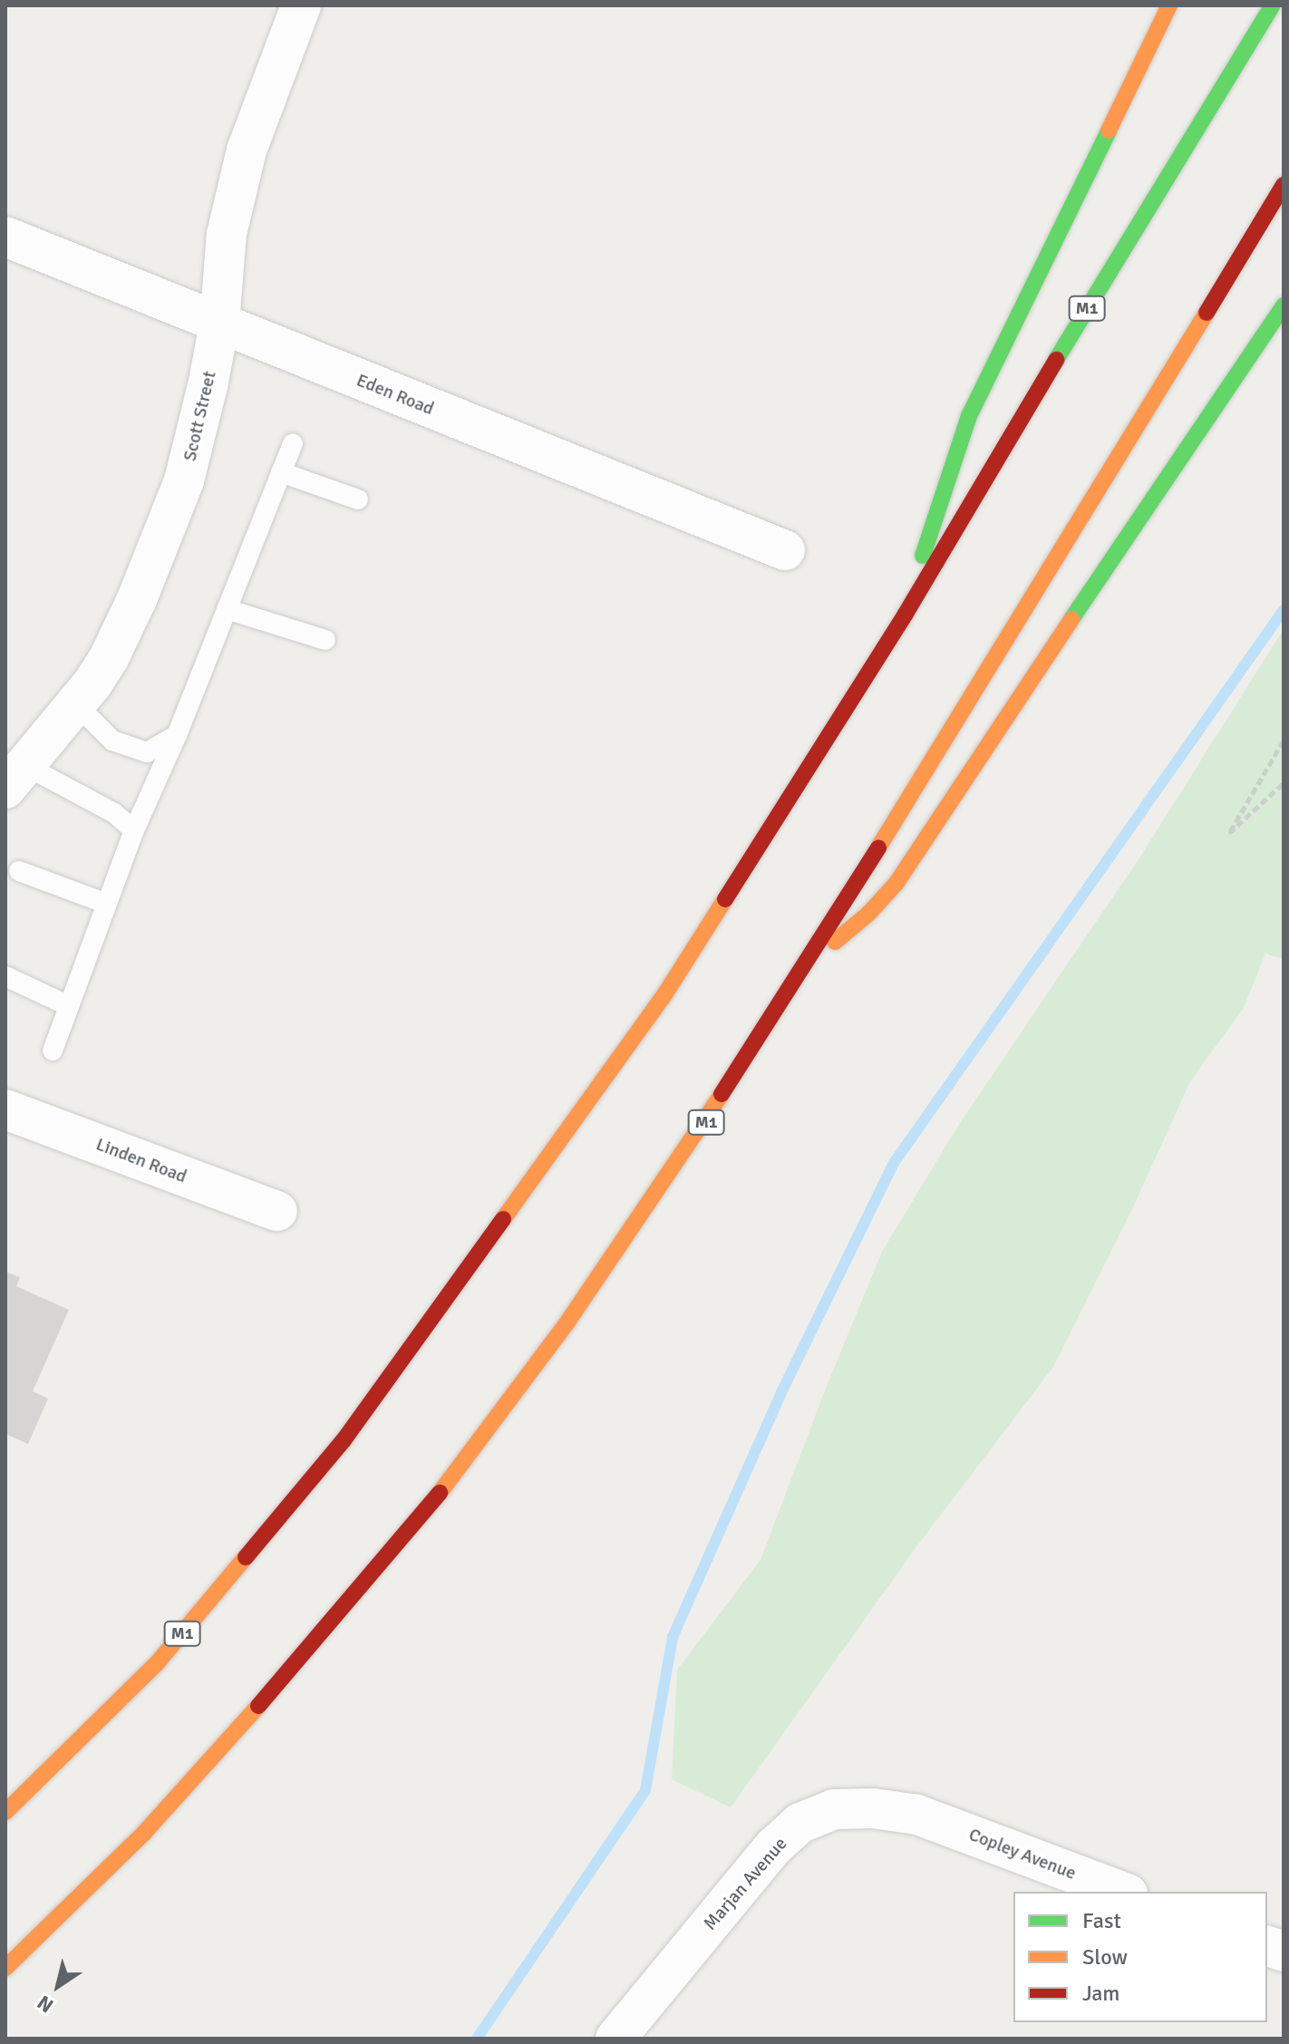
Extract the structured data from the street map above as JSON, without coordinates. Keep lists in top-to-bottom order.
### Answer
{
  "streets": {
    "highway": ["M1"],
    "street": [
      "Eden Road",
      "Scott Street",
      "Linden Road",
      "Copley Avenue",
      "Marjan Avenue"
    ]
  },
  "crossings": [
    ["Eden Road", "Scott Street"],
    ["Copley Avenue", "Marjan Avenue"]
  ],
  "legend": ["Fast", "Slow", "Jam"],
  "north": "bottom left"
}
